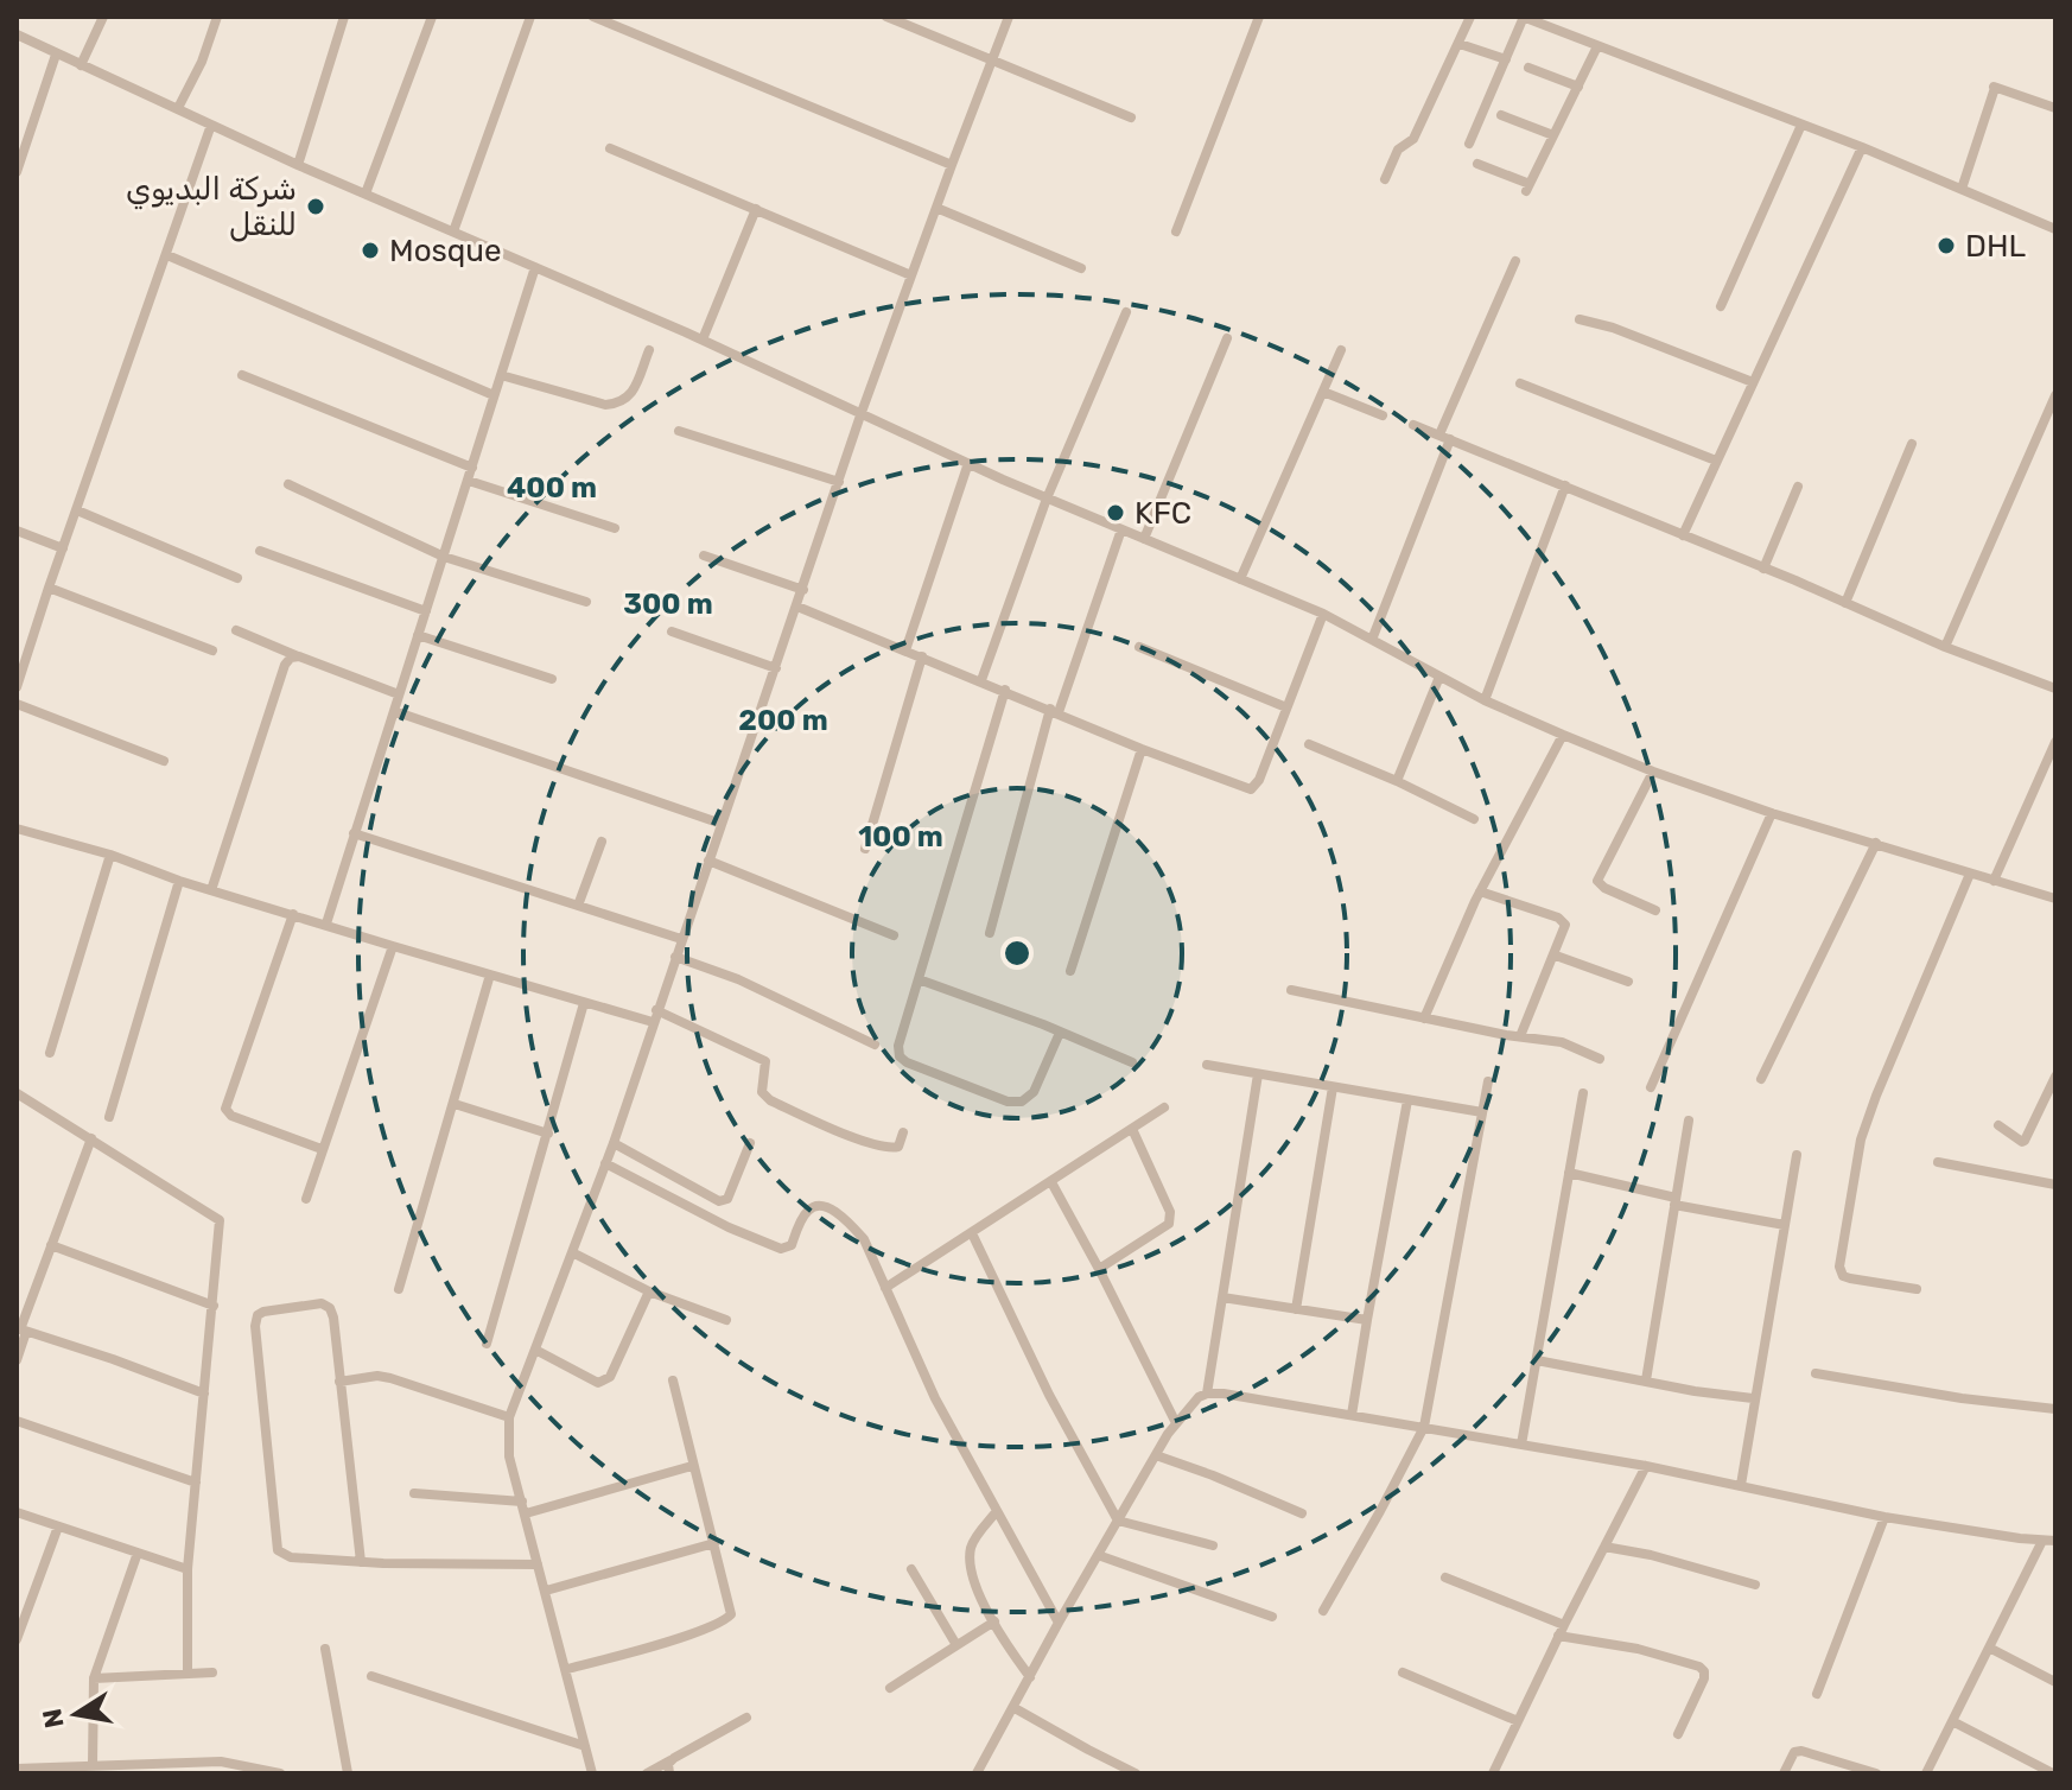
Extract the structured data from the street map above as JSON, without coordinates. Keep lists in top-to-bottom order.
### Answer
{
  "places": [
    "شركة البديوي للنقل",
    "DHL",
    "Mosque",
    "KFC"
  ],
  "north": "left",
  "rings": [
    "400 m",
    "300 m",
    "200 m",
    "100 m"
  ]
}
